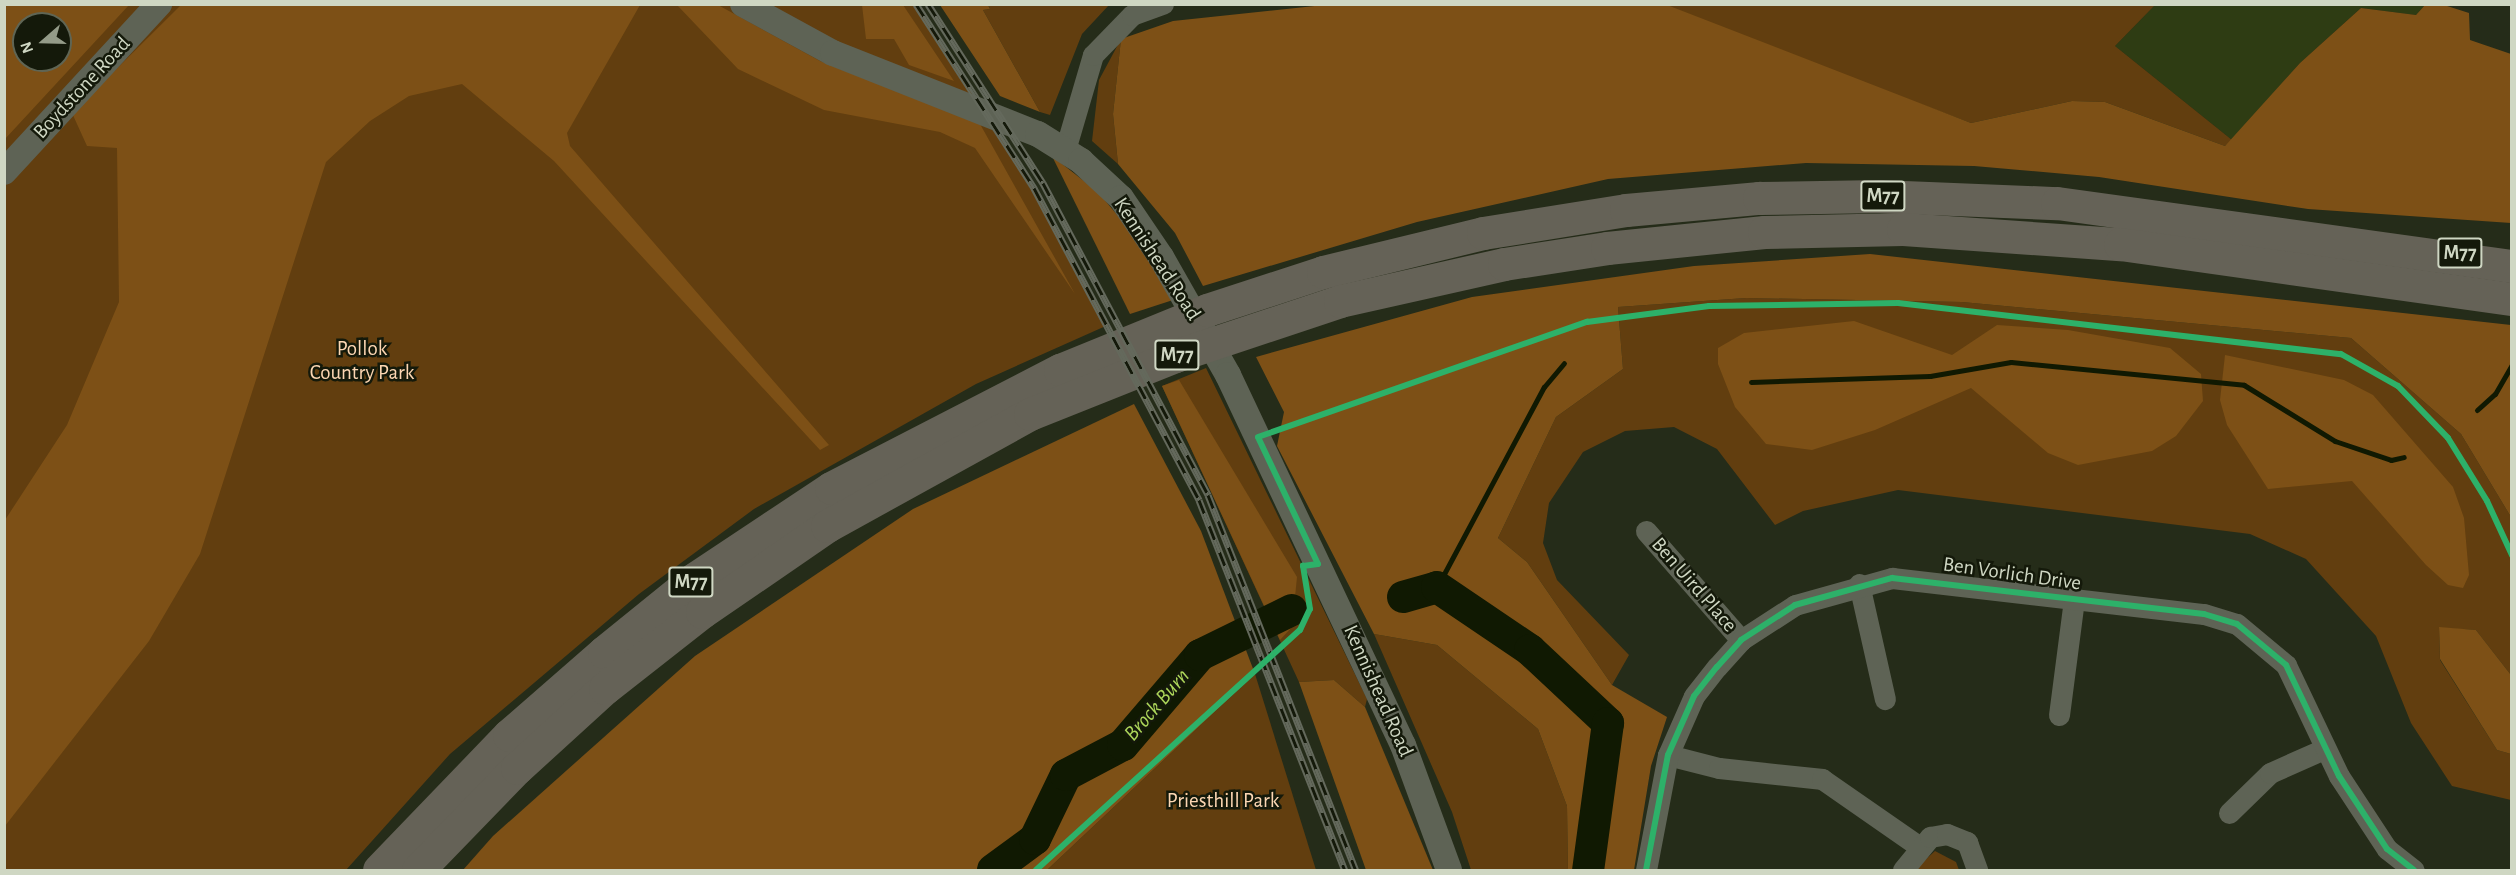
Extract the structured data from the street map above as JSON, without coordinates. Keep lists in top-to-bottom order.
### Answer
{
  "streets": {
    "highway": ["M77"],
    "street": [
      "Boydstone Road",
      "Kennishead Road",
      "Ben Vorlich Drive",
      "Ben Uird Place"
    ]
  },
  "crossings": [
    ["Ben Vorlich Drive", "Ben Uird Place"]
  ],
  "water": ["Brock Burn"],
  "parks": ["Pollok Country Park", "Priesthill Park"],
  "north": "left"
}
